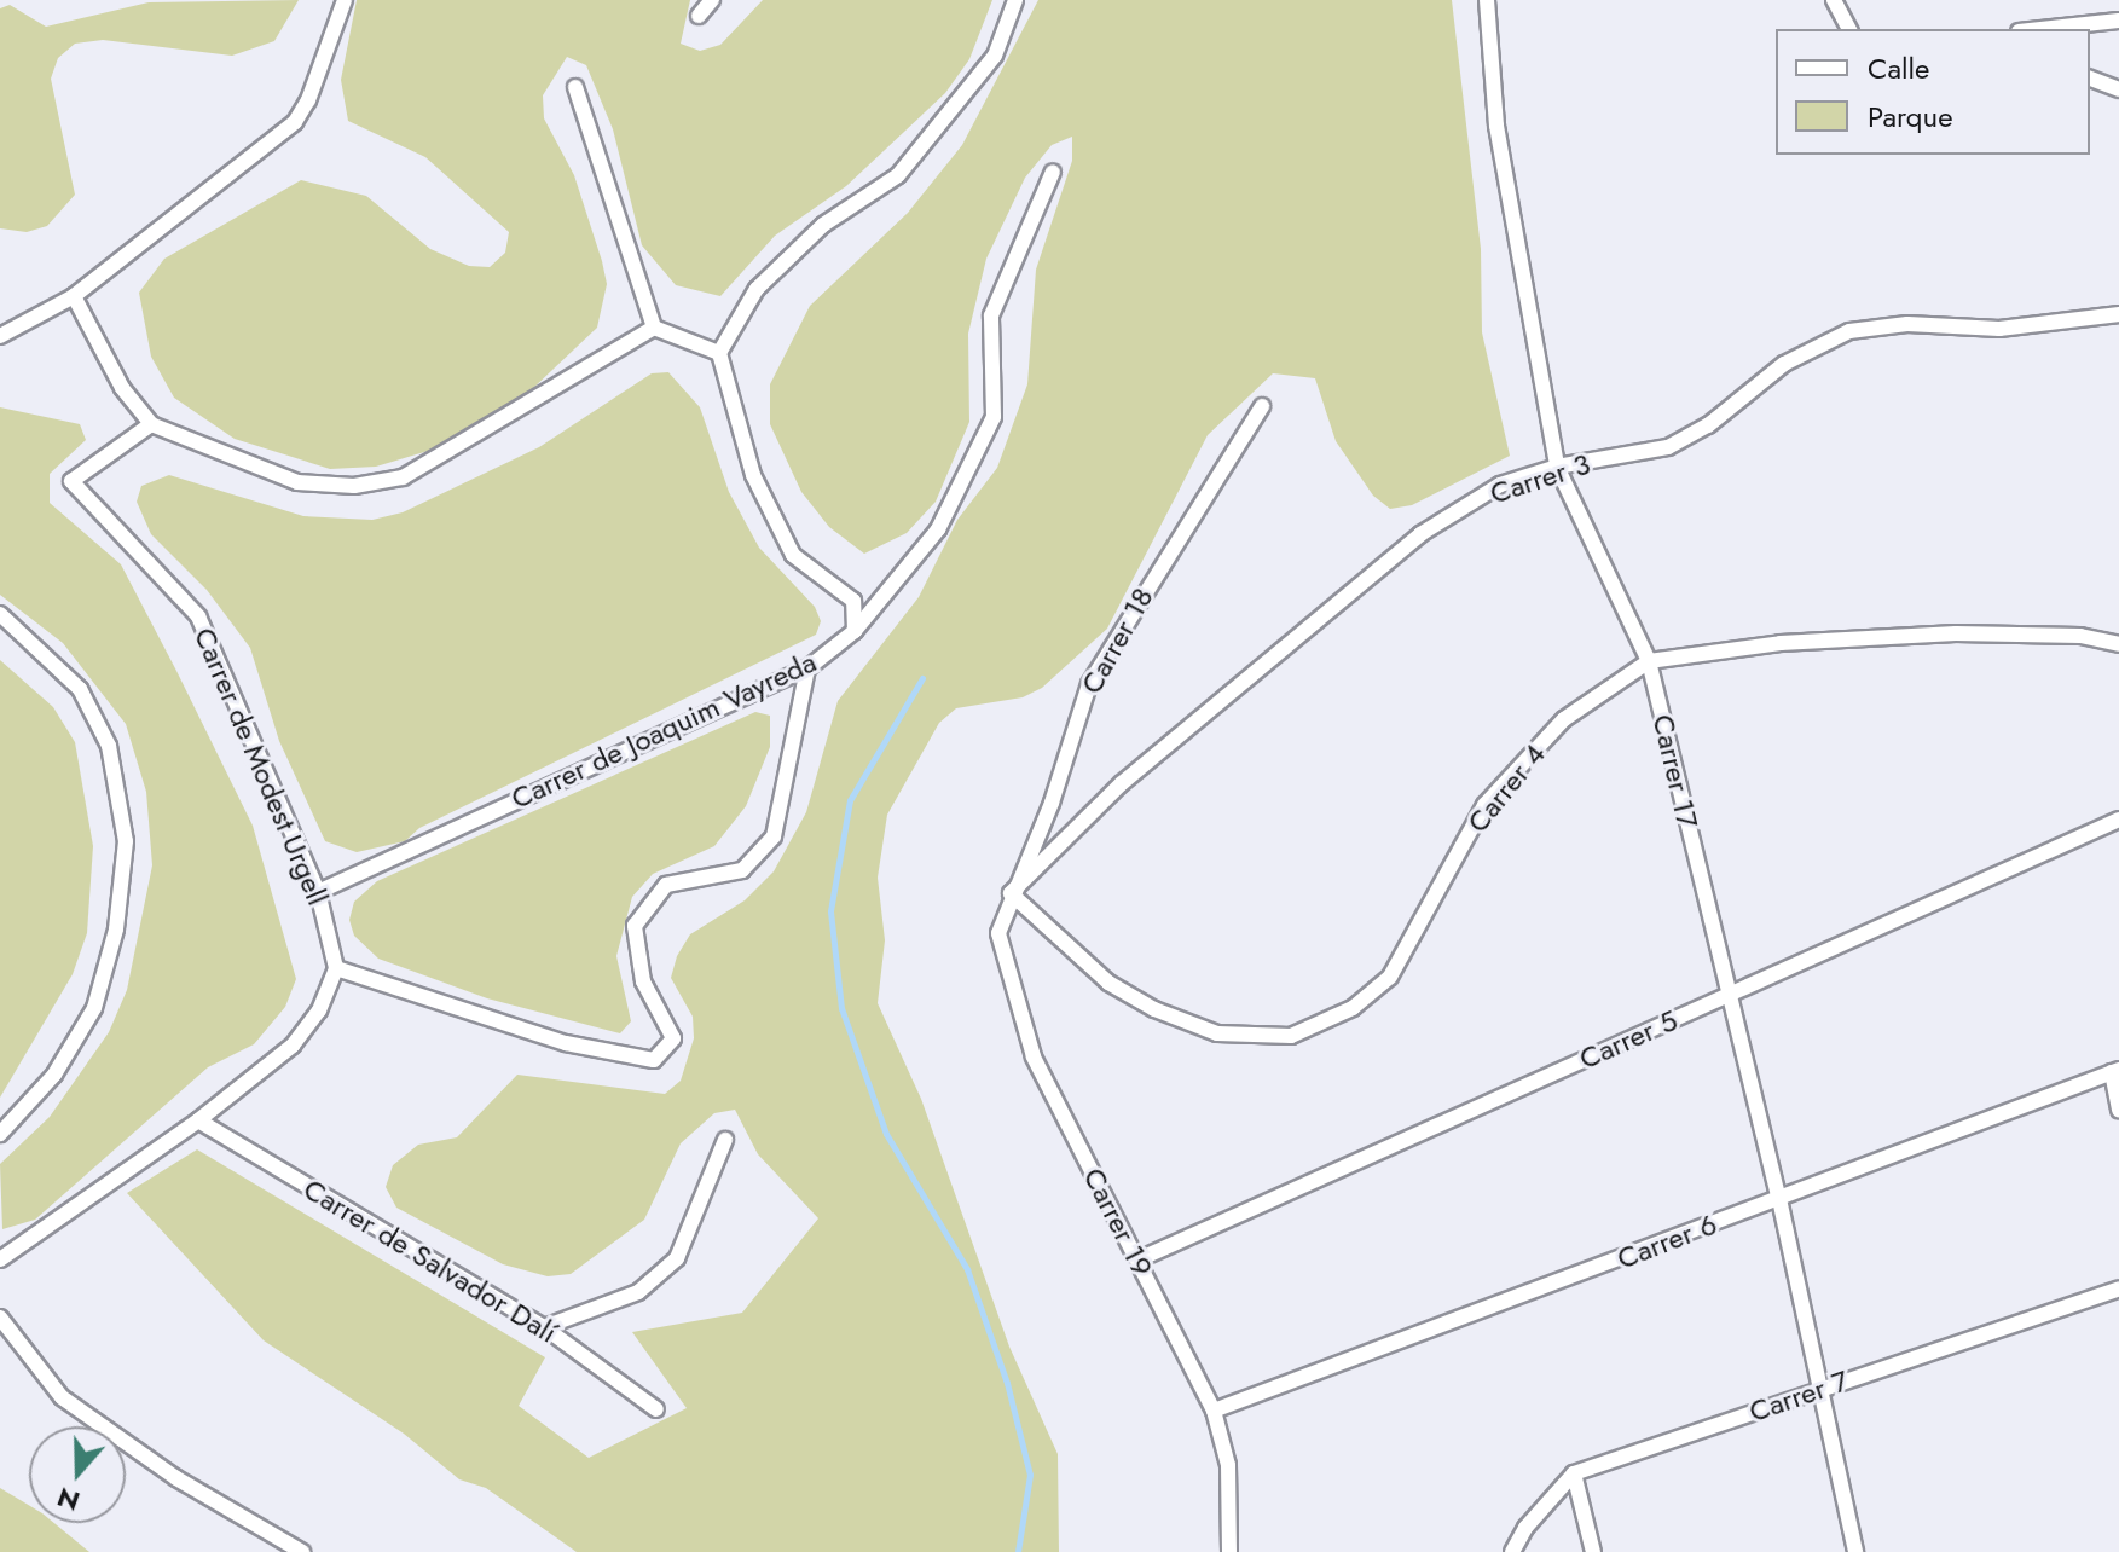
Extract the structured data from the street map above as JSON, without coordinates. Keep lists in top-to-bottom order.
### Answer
{
  "streets": {
    "street": [
      "Carrer 3",
      "Carrer 18",
      "Carrer de Joaquim Vayreda",
      "Carrer de Modest Urgell",
      "Carrer 17",
      "Carrer 4",
      "Carrer 5",
      "Carrer 19",
      "Carrer 6",
      "Carrer de Salvador Dalí",
      "Carrer 7"
    ]
  },
  "crossings": [
    ["Carrer 3", "Carrer 18"],
    ["Carrer 3", "Carrer 17"],
    ["Carrer 3", "Carrer 4"],
    ["Carrer 3", "Carrer 19"],
    ["Carrer 18", "Carrer 4"],
    ["Carrer 18", "Carrer 19"],
    ["Carrer de Joaquim Vayreda", "Carrer de Modest Urgell"],
    ["Carrer 17", "Carrer 4"],
    ["Carrer 17", "Carrer 5"],
    ["Carrer 17", "Carrer 6"],
    ["Carrer 17", "Carrer 7"],
    ["Carrer 4", "Carrer 19"],
    ["Carrer 5", "Carrer 19"],
    ["Carrer 19", "Carrer 6"]
  ],
  "legend": ["Calle", "Parque"],
  "north": "bottom"
}
